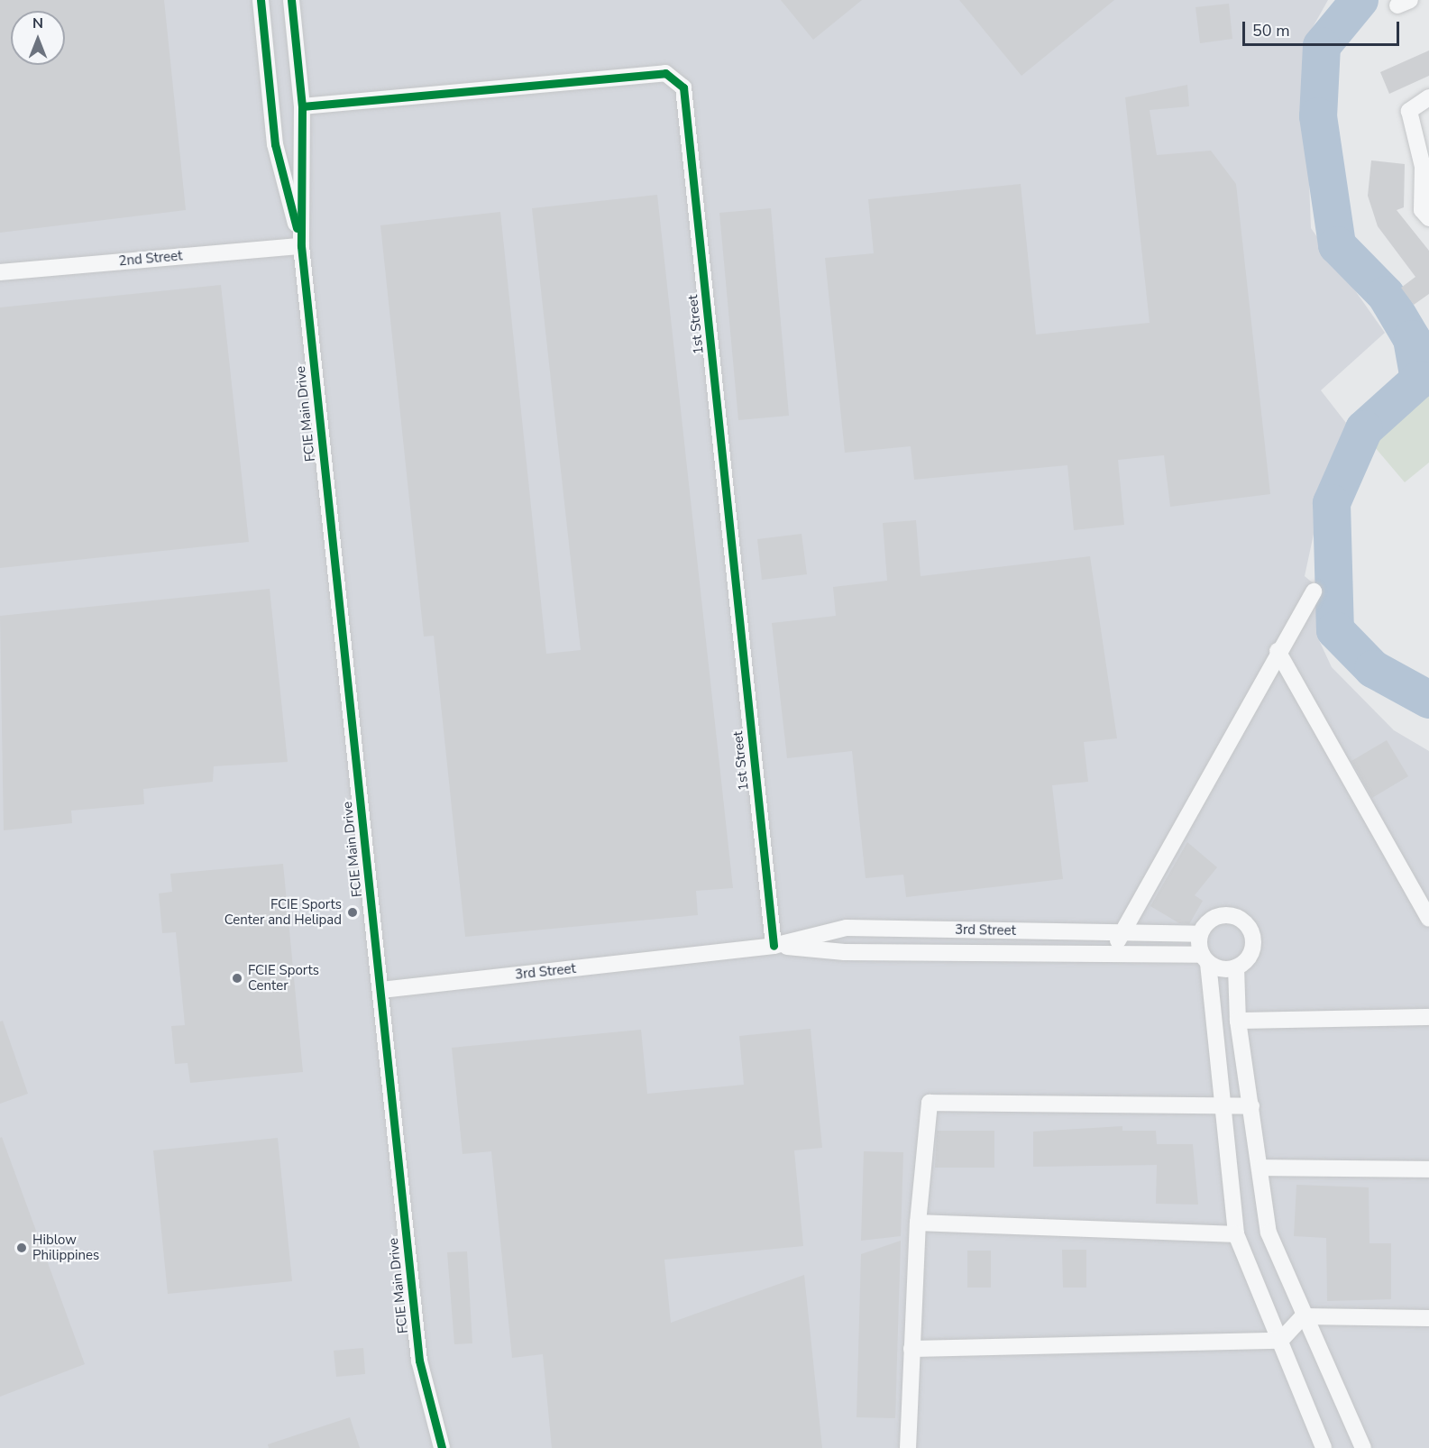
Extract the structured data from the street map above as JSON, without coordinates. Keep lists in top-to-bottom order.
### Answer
{
  "streets": {
    "street": [
      "2nd Street",
      "1st Street",
      "FCIE Main Drive",
      "3rd Street"
    ]
  },
  "crossings": [
    ["2nd Street", "FCIE Main Drive"],
    ["1st Street", "FCIE Main Drive"],
    ["1st Street", "3rd Street"],
    ["FCIE Main Drive", "3rd Street"]
  ],
  "places": ["FCIE Sports Center and Helipad", "FCIE Sports Center", "Hiblow Philippines"],
  "scale_bar": "50 m",
  "north": "top"
}
